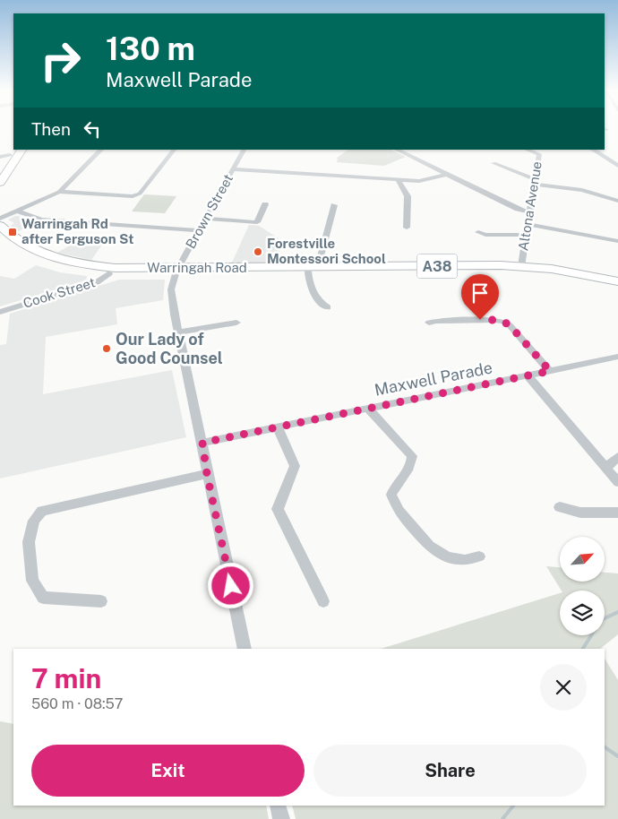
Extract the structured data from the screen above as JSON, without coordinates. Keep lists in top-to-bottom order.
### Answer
{
  "streets": {
    "highway": ["A38", "Warringah Road"],
    "street": [
      "Altona Avenue",
      "Brown Street",
      "Cook Street",
      "Maxwell Parade"
    ]
  },
  "crossings": [
    ["Altona Avenue", "Warringah Road"],
    ["Brown Street", "Warringah Road"],
    ["Brown Street", "Maxwell Parade"],
    ["Warringah Road", "Cook Street"]
  ],
  "places": {
    "transit": ["Warringah Rd after Ferguson St"],
    "other": ["Forestville Montessori School", "Our Lady of Good Counsel"]
  },
  "north": "top right",
  "page": {
    "turn": ["130 m", "Maxwell Parade"],
    "then": "Then",
    "heading": ["7 min", "560 m · 08:57"],
    "buttons": ["Exit", "Share"]
  }
}
